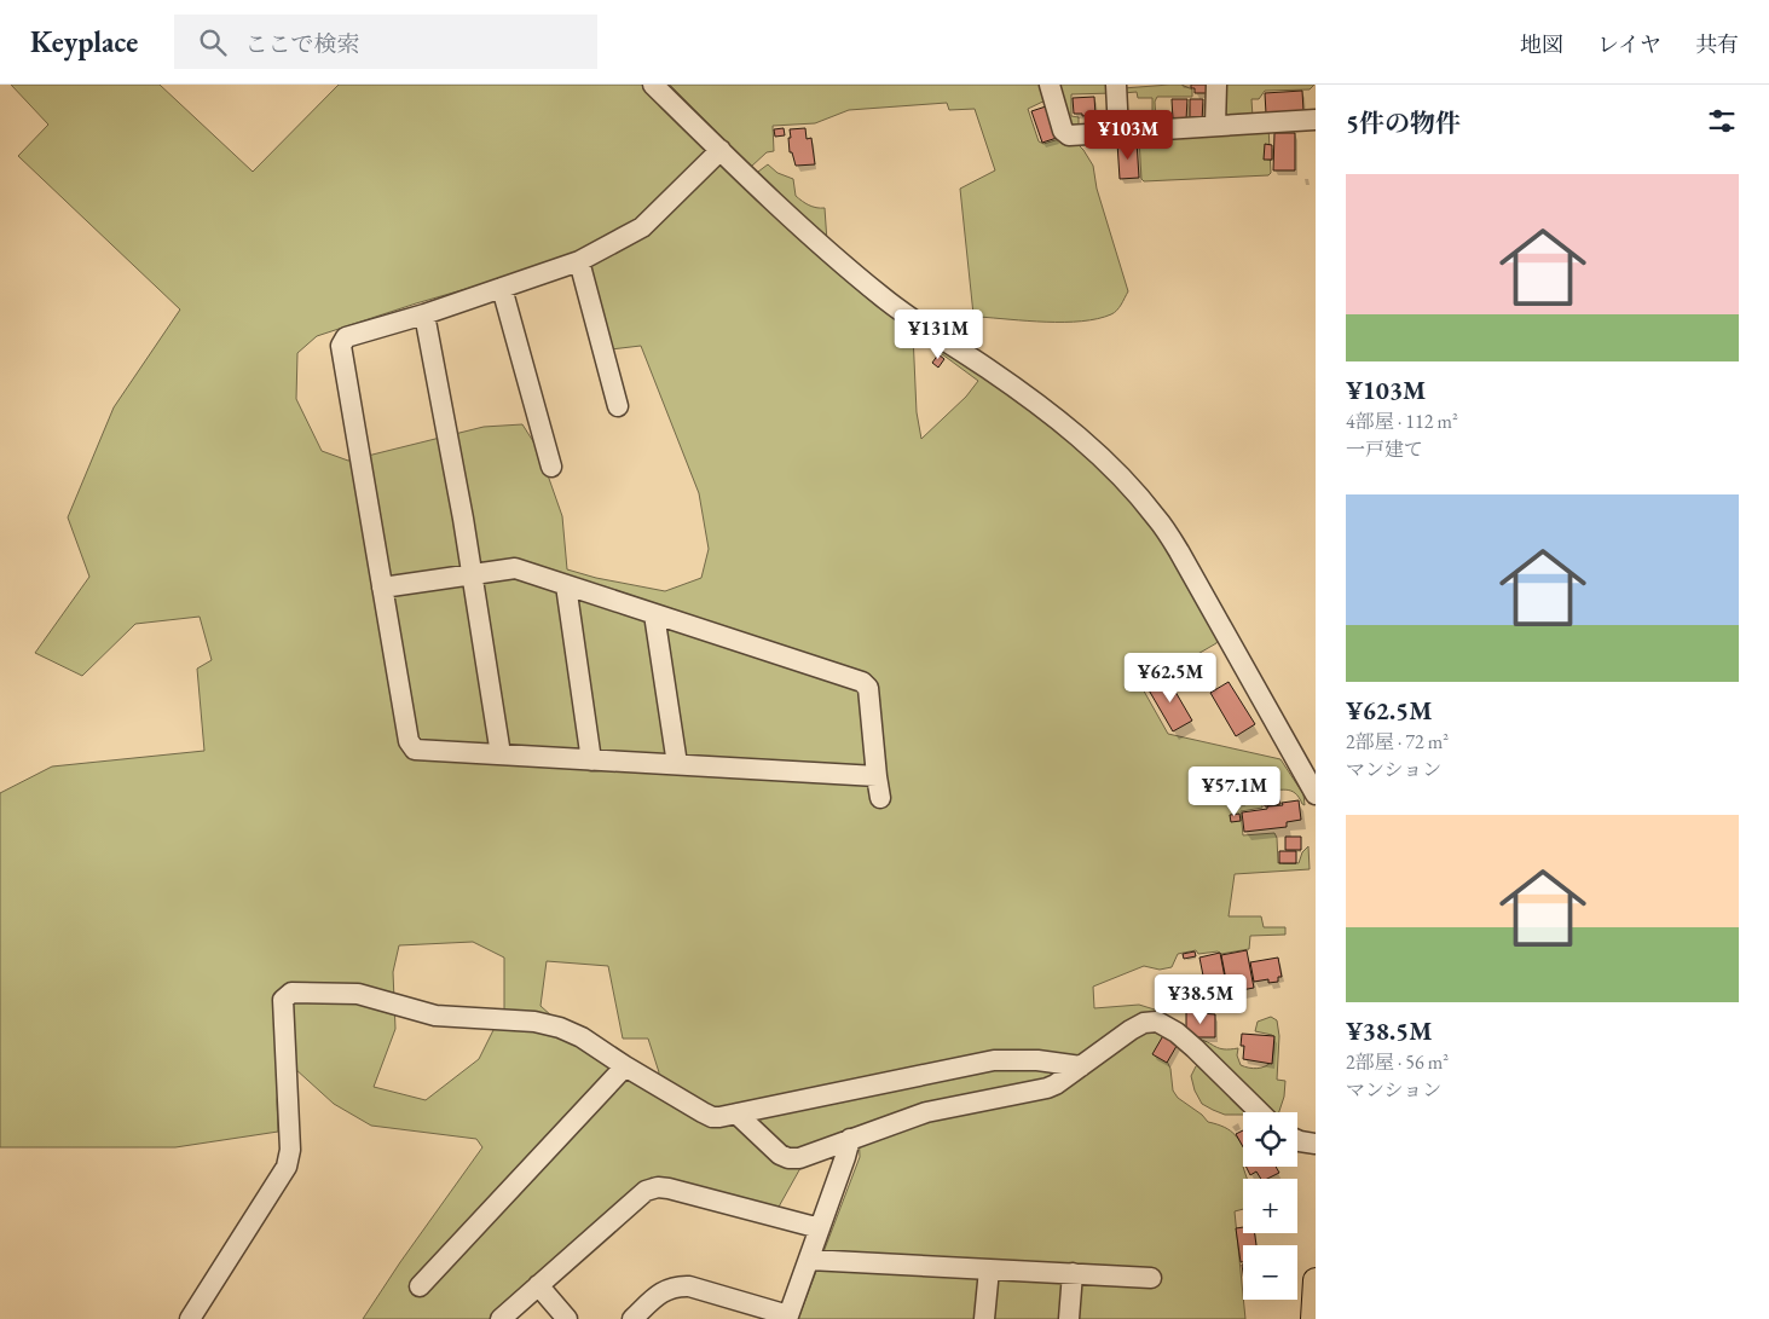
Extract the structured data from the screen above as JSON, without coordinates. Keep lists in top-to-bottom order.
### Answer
{
  "page": {
    "header": "Keyplace",
    "search": "ここで検索",
    "nav": ["地図", "レイヤ", "共有"],
    "heading": "5件の物件",
    "price": [
      "¥103M",
      "¥131M",
      "¥62.5M",
      "¥57.1M",
      "¥38.5M"
    ],
    "list": [
      {
        "name": "¥103M",
        "note": "4部屋 · 112 m² · 一戸建て"
      },
      {
        "name": "¥62.5M",
        "note": "2部屋 · 72 m² · マンション"
      },
      {
        "name": "¥38.5M",
        "note": "2部屋 · 56 m² · マンション"
      }
    ],
    "map_buttons": ["+", "−"]
  }
}
